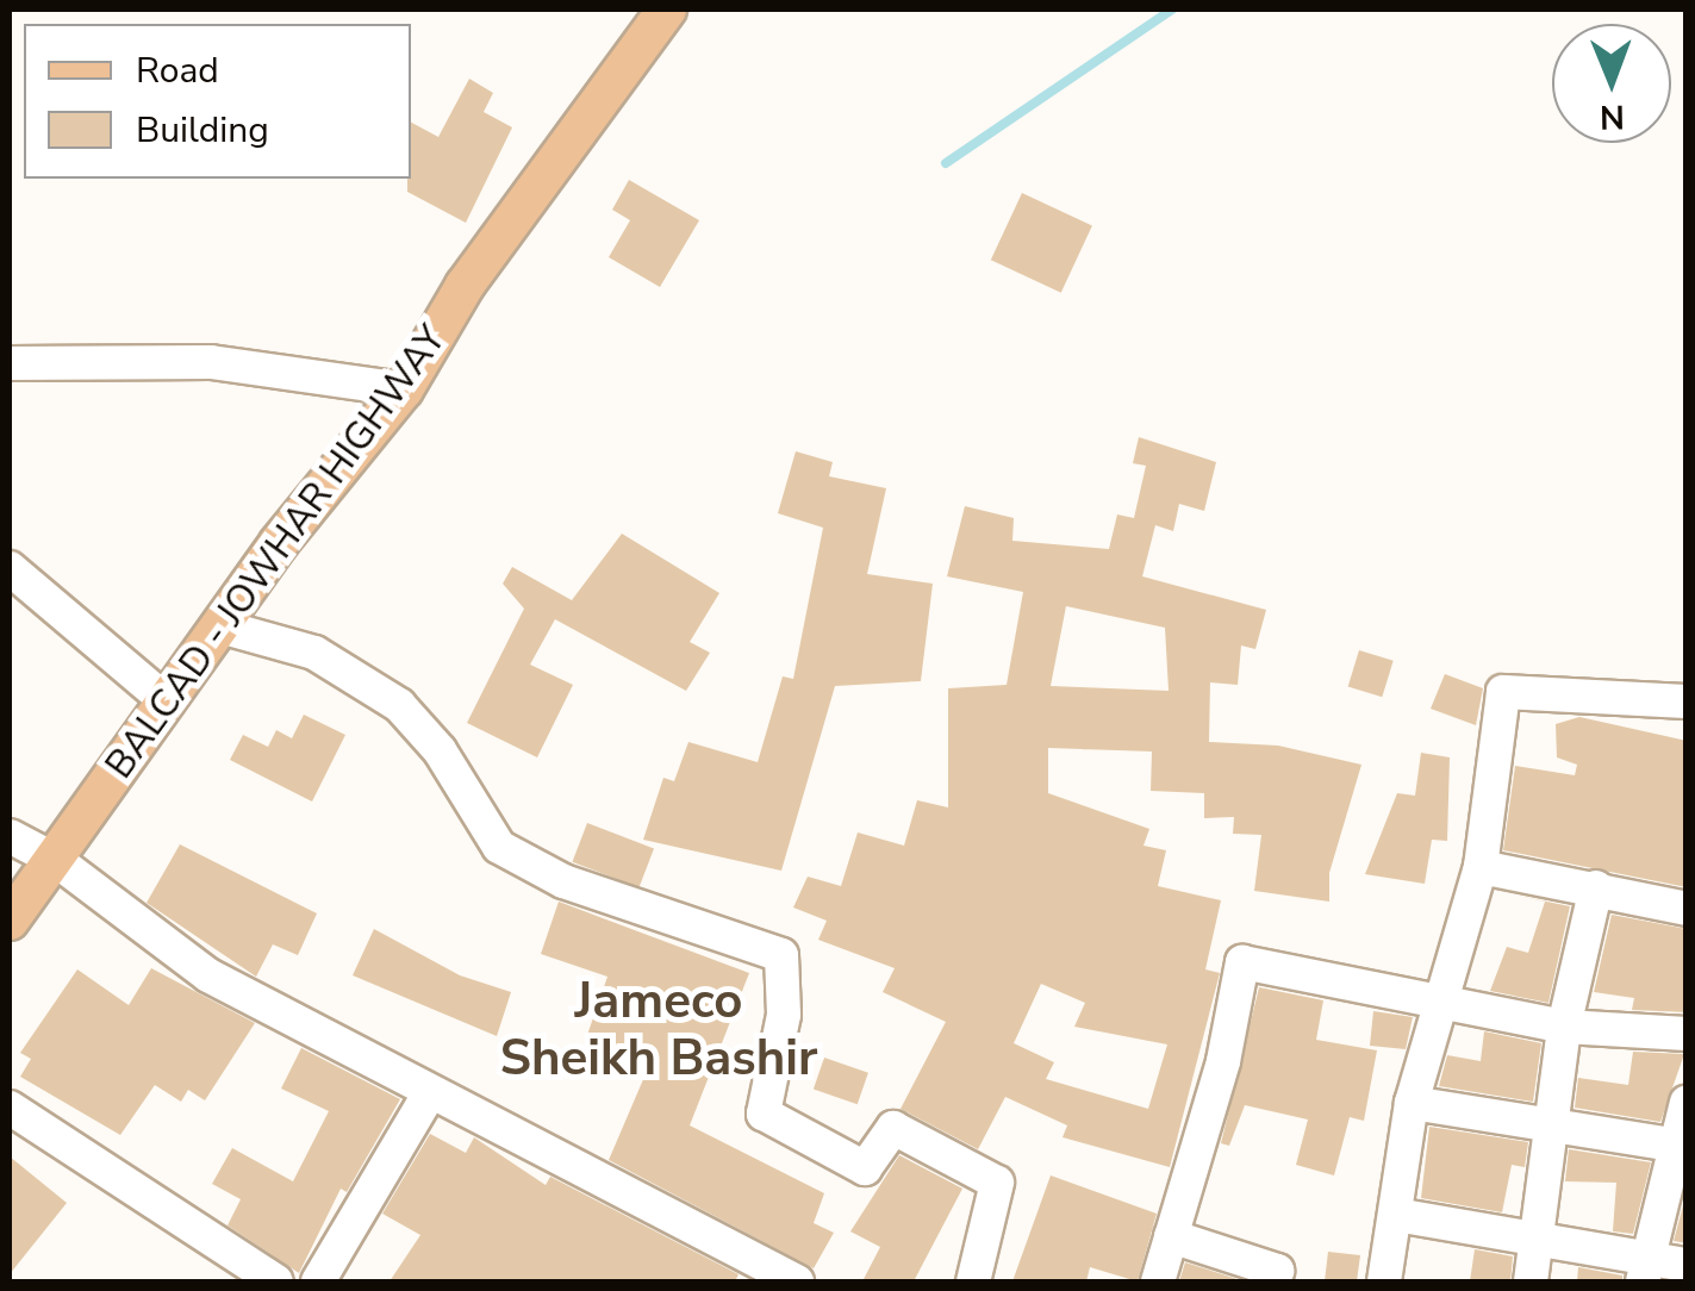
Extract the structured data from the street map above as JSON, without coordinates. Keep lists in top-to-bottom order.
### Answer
{
  "streets": {
    "main road": ["BALCAD - JOWHAR HIGHWAY"]
  },
  "districts": ["Jameco Sheikh Bashir"],
  "legend": ["Road", "Building"],
  "north": "bottom"
}
